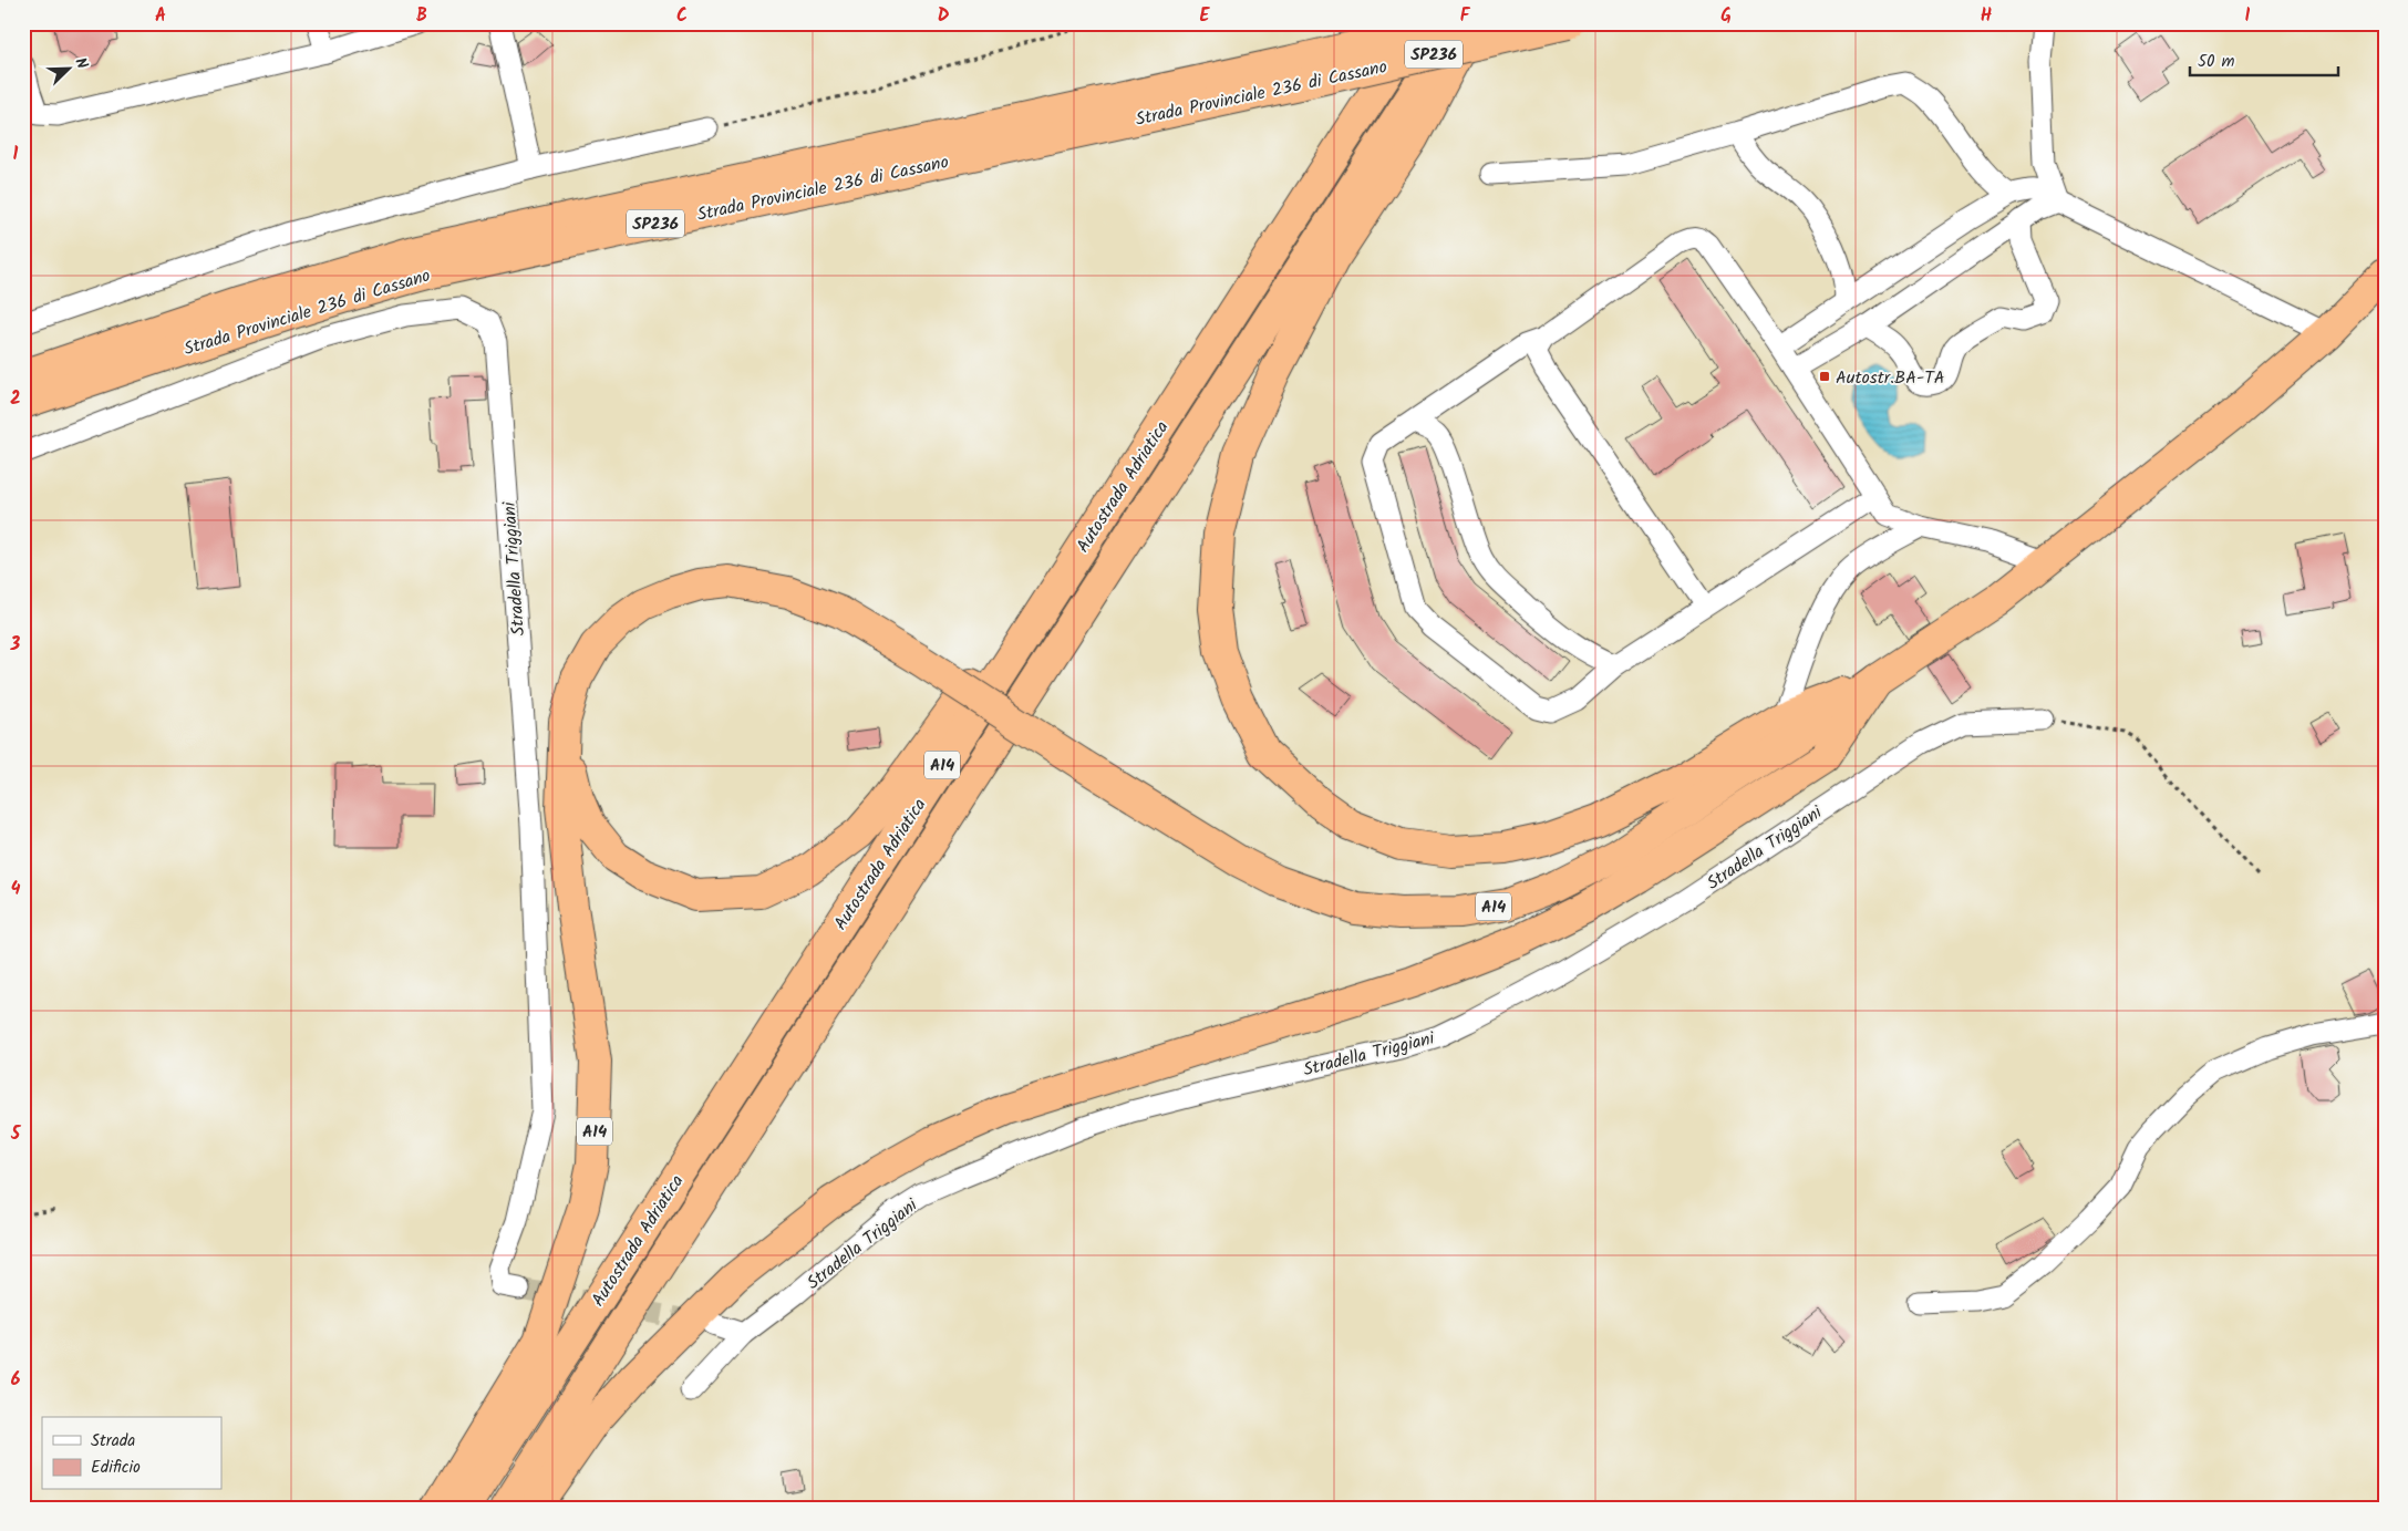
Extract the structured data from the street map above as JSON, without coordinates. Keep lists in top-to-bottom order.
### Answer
{
  "streets": {
    "highway": [
      "SP236",
      "Strada Provinciale 236 di Cassano",
      "Autostrada Adriatica",
      "A14"
    ],
    "street": ["Stradella Triggiani"]
  },
  "crossings": [
    ["Strada Provinciale 236 di Cassano", "Autostrada Adriatica"],
    ["Autostrada Adriatica", "A14"]
  ],
  "places": {
    "transit": ["Autostr.BA-TA"]
  },
  "legend": ["Strada", "Edificio"],
  "scale_bar": "50 m",
  "north": "top right",
  "grid": {
    "columns": [
      "A",
      "B",
      "C",
      "D",
      "E",
      "F",
      "G",
      "H",
      "I"
    ],
    "rows": [
      "1",
      "2",
      "3",
      "4",
      "5",
      "6"
    ]
  }
}
